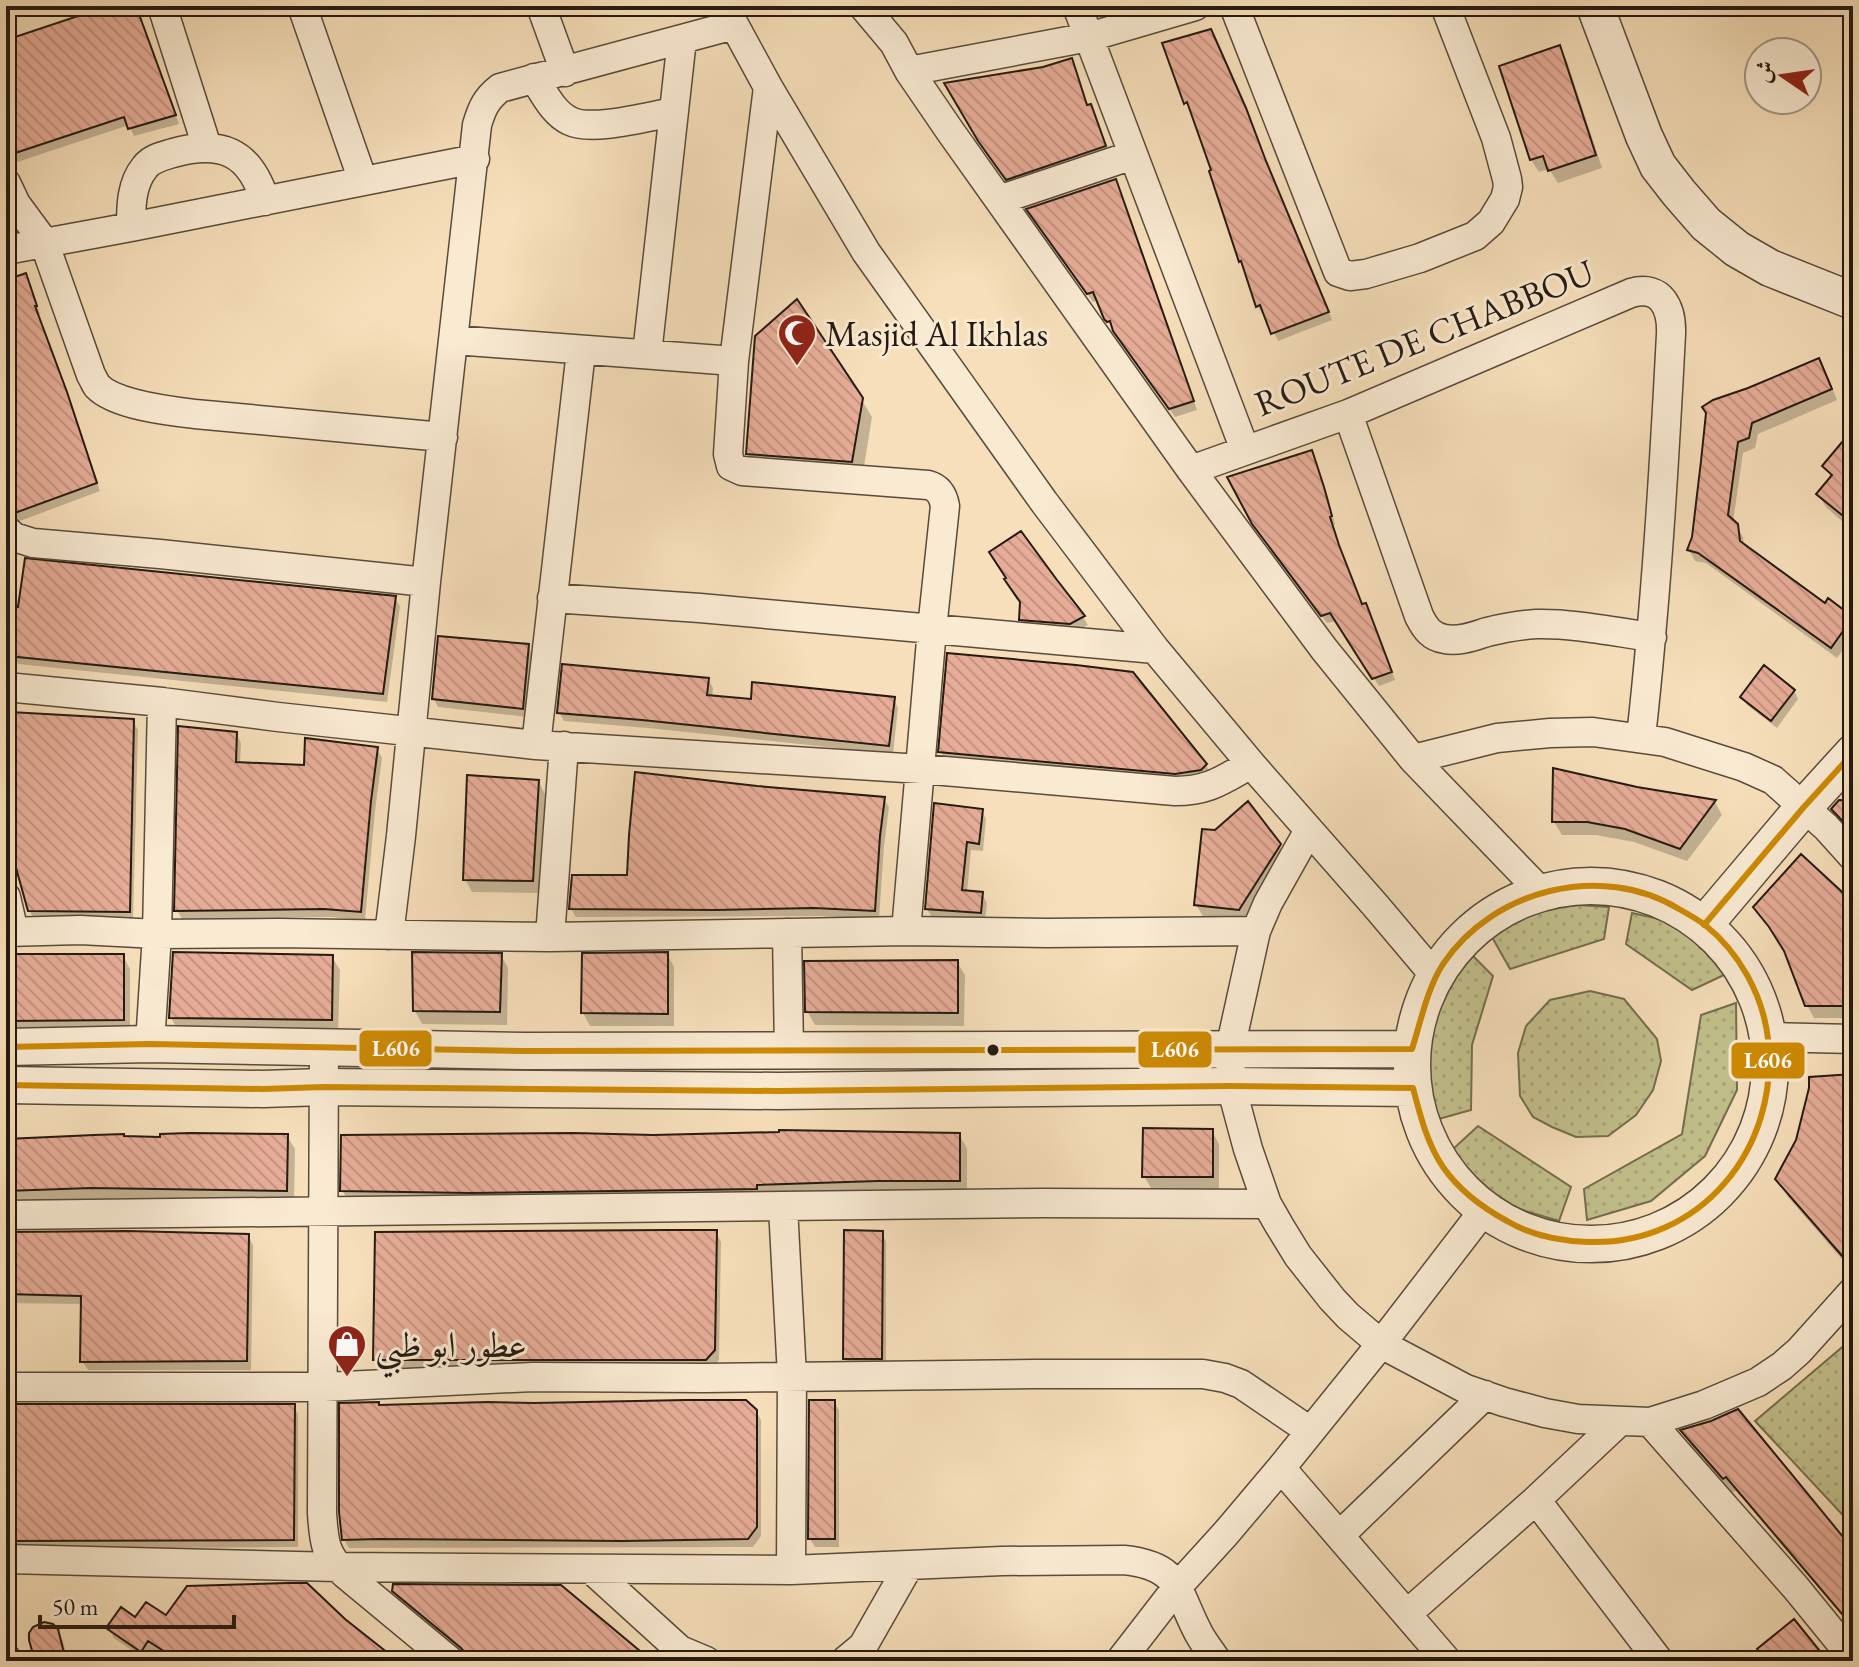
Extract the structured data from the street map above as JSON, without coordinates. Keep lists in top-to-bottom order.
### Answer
{
  "streets": {
    "street": ["ROUTE DE CHABBOU"]
  },
  "places": {
    "mosque": ["Masjid Al Ikhlas"],
    "shop": ["عطور ابو ظبي"]
  },
  "lines": ["transit line L606"],
  "scale_bar": "50 m",
  "north": "left"
}
